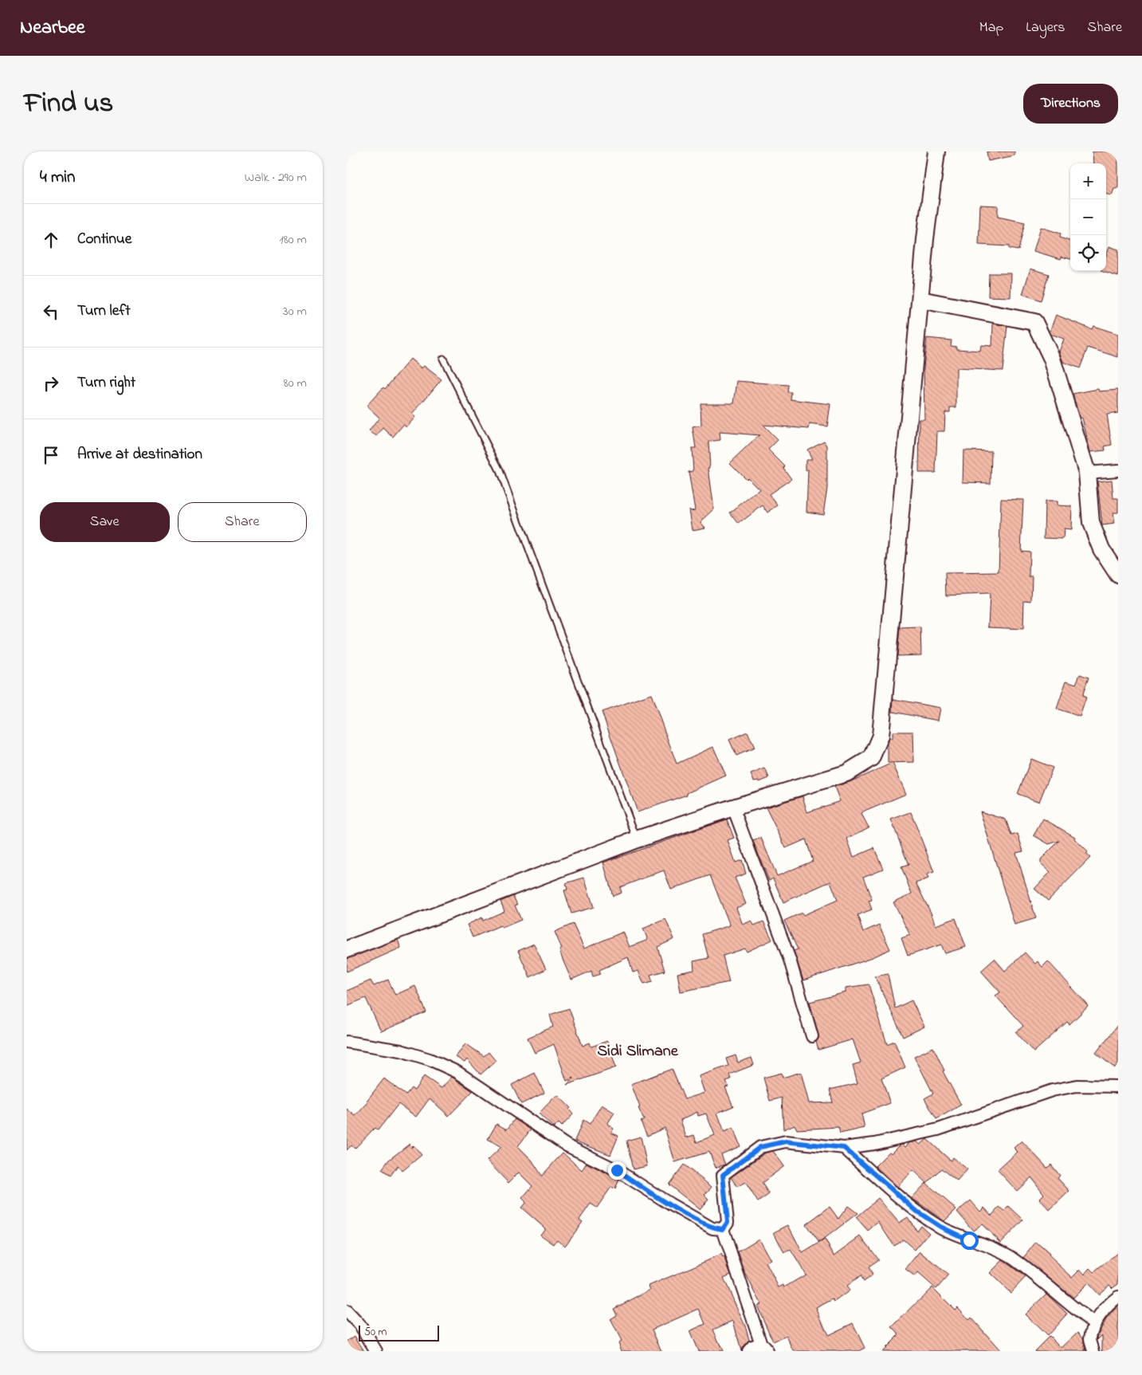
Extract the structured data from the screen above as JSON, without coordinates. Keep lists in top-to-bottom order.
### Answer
{
  "districts": ["Sidi Slimane"],
  "scale_bar": "50 m",
  "page": {
    "header": "Nearbee",
    "nav": ["Map", "Layers", "Share"],
    "title": "Find us",
    "buttons": [
      "Directions",
      ["Save", "Share"]
    ],
    "heading": ["4 min", "Walk · 290 m"],
    "map_buttons": ["+", "−"],
    "list": [
      ["Continue", "180 m"],
      ["Turn left", "30 m"],
      ["Turn right", "80 m"],
      "Arrive at destination"
    ],
    "scale": "50 m"
  }
}
